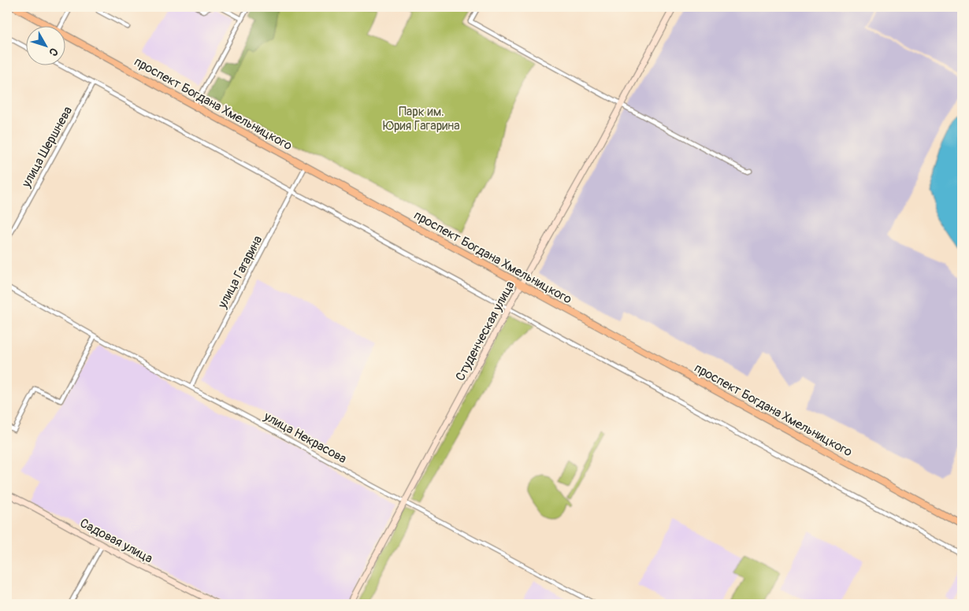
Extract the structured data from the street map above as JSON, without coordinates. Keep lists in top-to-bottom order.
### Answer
{
  "streets": {
    "main road": ["проспект Богдана Хмельницкого", "Студенческая улица", "Садовая улица"],
    "street": ["улица Шершнева", "улица Гагарина", "улица Некрасова"]
  },
  "crossings": [
    ["проспект Богдана Хмельницкого", "улица Гагарина"],
    ["проспект Богдана Хмельницкого", "Студенческая улица"],
    ["улица Гагарина", "улица Некрасова"],
    ["Студенческая улица", "улица Некрасова"]
  ],
  "parks": ["Парк им. Юрия Гагарина"],
  "north": "bottom right"
}
